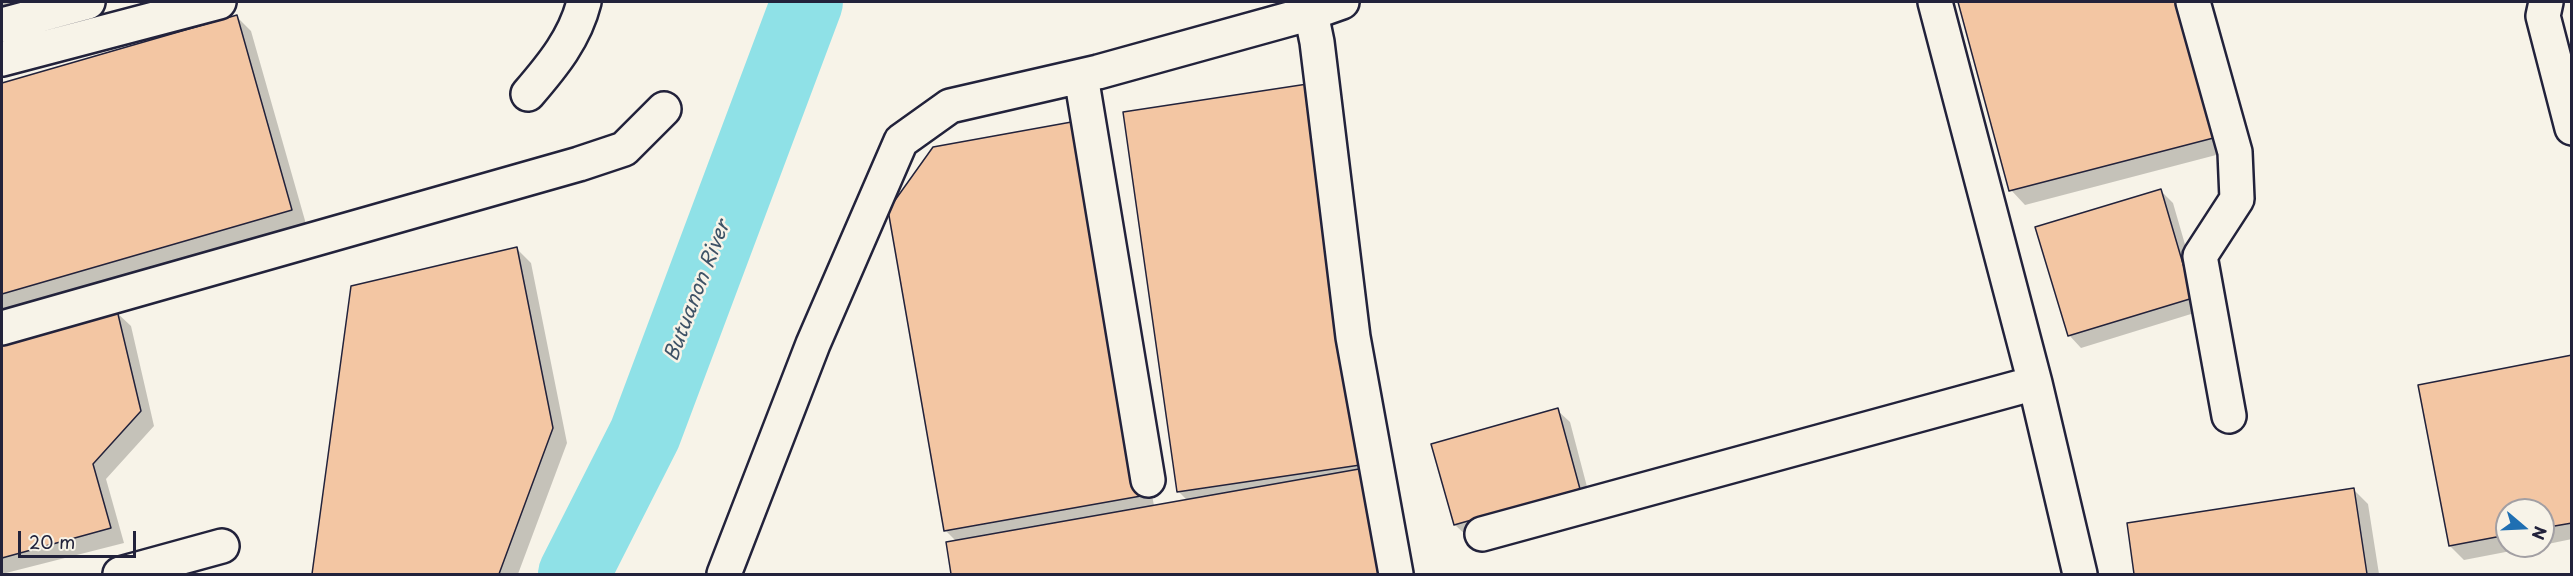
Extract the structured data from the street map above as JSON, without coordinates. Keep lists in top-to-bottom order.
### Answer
{
  "water": ["Butuanon River"],
  "scale_bar": "20 m",
  "north": "right"
}
